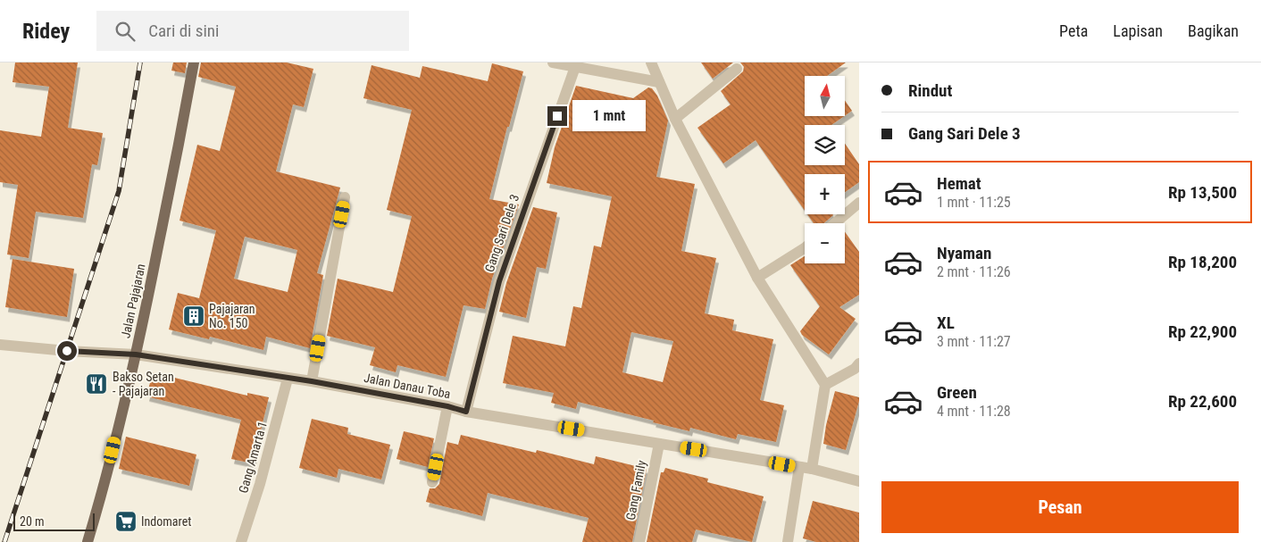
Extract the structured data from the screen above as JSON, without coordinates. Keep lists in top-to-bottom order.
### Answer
{
  "streets": {
    "main road": ["Jalan Pajajaran"],
    "street": [
      "Gang Sari Dele 3",
      "Jalan Danau Toba",
      "Gang Amarta 1",
      "Gang Family"
    ]
  },
  "crossings": [
    ["Gang Sari Dele 3", "Jalan Danau Toba"],
    ["Jalan Pajajaran", "Jalan Danau Toba"],
    ["Jalan Danau Toba", "Gang Amarta 1"],
    ["Jalan Danau Toba", "Gang Family"]
  ],
  "places": {
    "building": ["Pajajaran No. 150"],
    "restaurant": ["Bakso Setan - Pajajaran"],
    "supermarket": ["Indomaret"]
  },
  "scale_bar": "20 m",
  "north": "top",
  "page": {
    "header": "Ridey",
    "search": "Cari di sini",
    "nav": ["Peta", "Lapisan", "Bagikan"],
    "banner": ["Rindut", "Gang Sari Dele 3"],
    "map_buttons": ["+", "−"],
    "bubble": "1 mnt",
    "list": [
      {
        "name": "Hemat",
        "note": "1 mnt · 11:25",
        "value": "Rp 13,500"
      },
      {
        "name": "Nyaman",
        "note": "2 mnt · 11:26",
        "value": "Rp 18,200"
      },
      {
        "name": "XL",
        "note": "3 mnt · 11:27",
        "value": "Rp 22,900"
      },
      {
        "name": "Green",
        "note": "4 mnt · 11:28",
        "value": "Rp 22,600"
      }
    ],
    "buttons": "Pesan",
    "scale": "20 m"
  }
}
